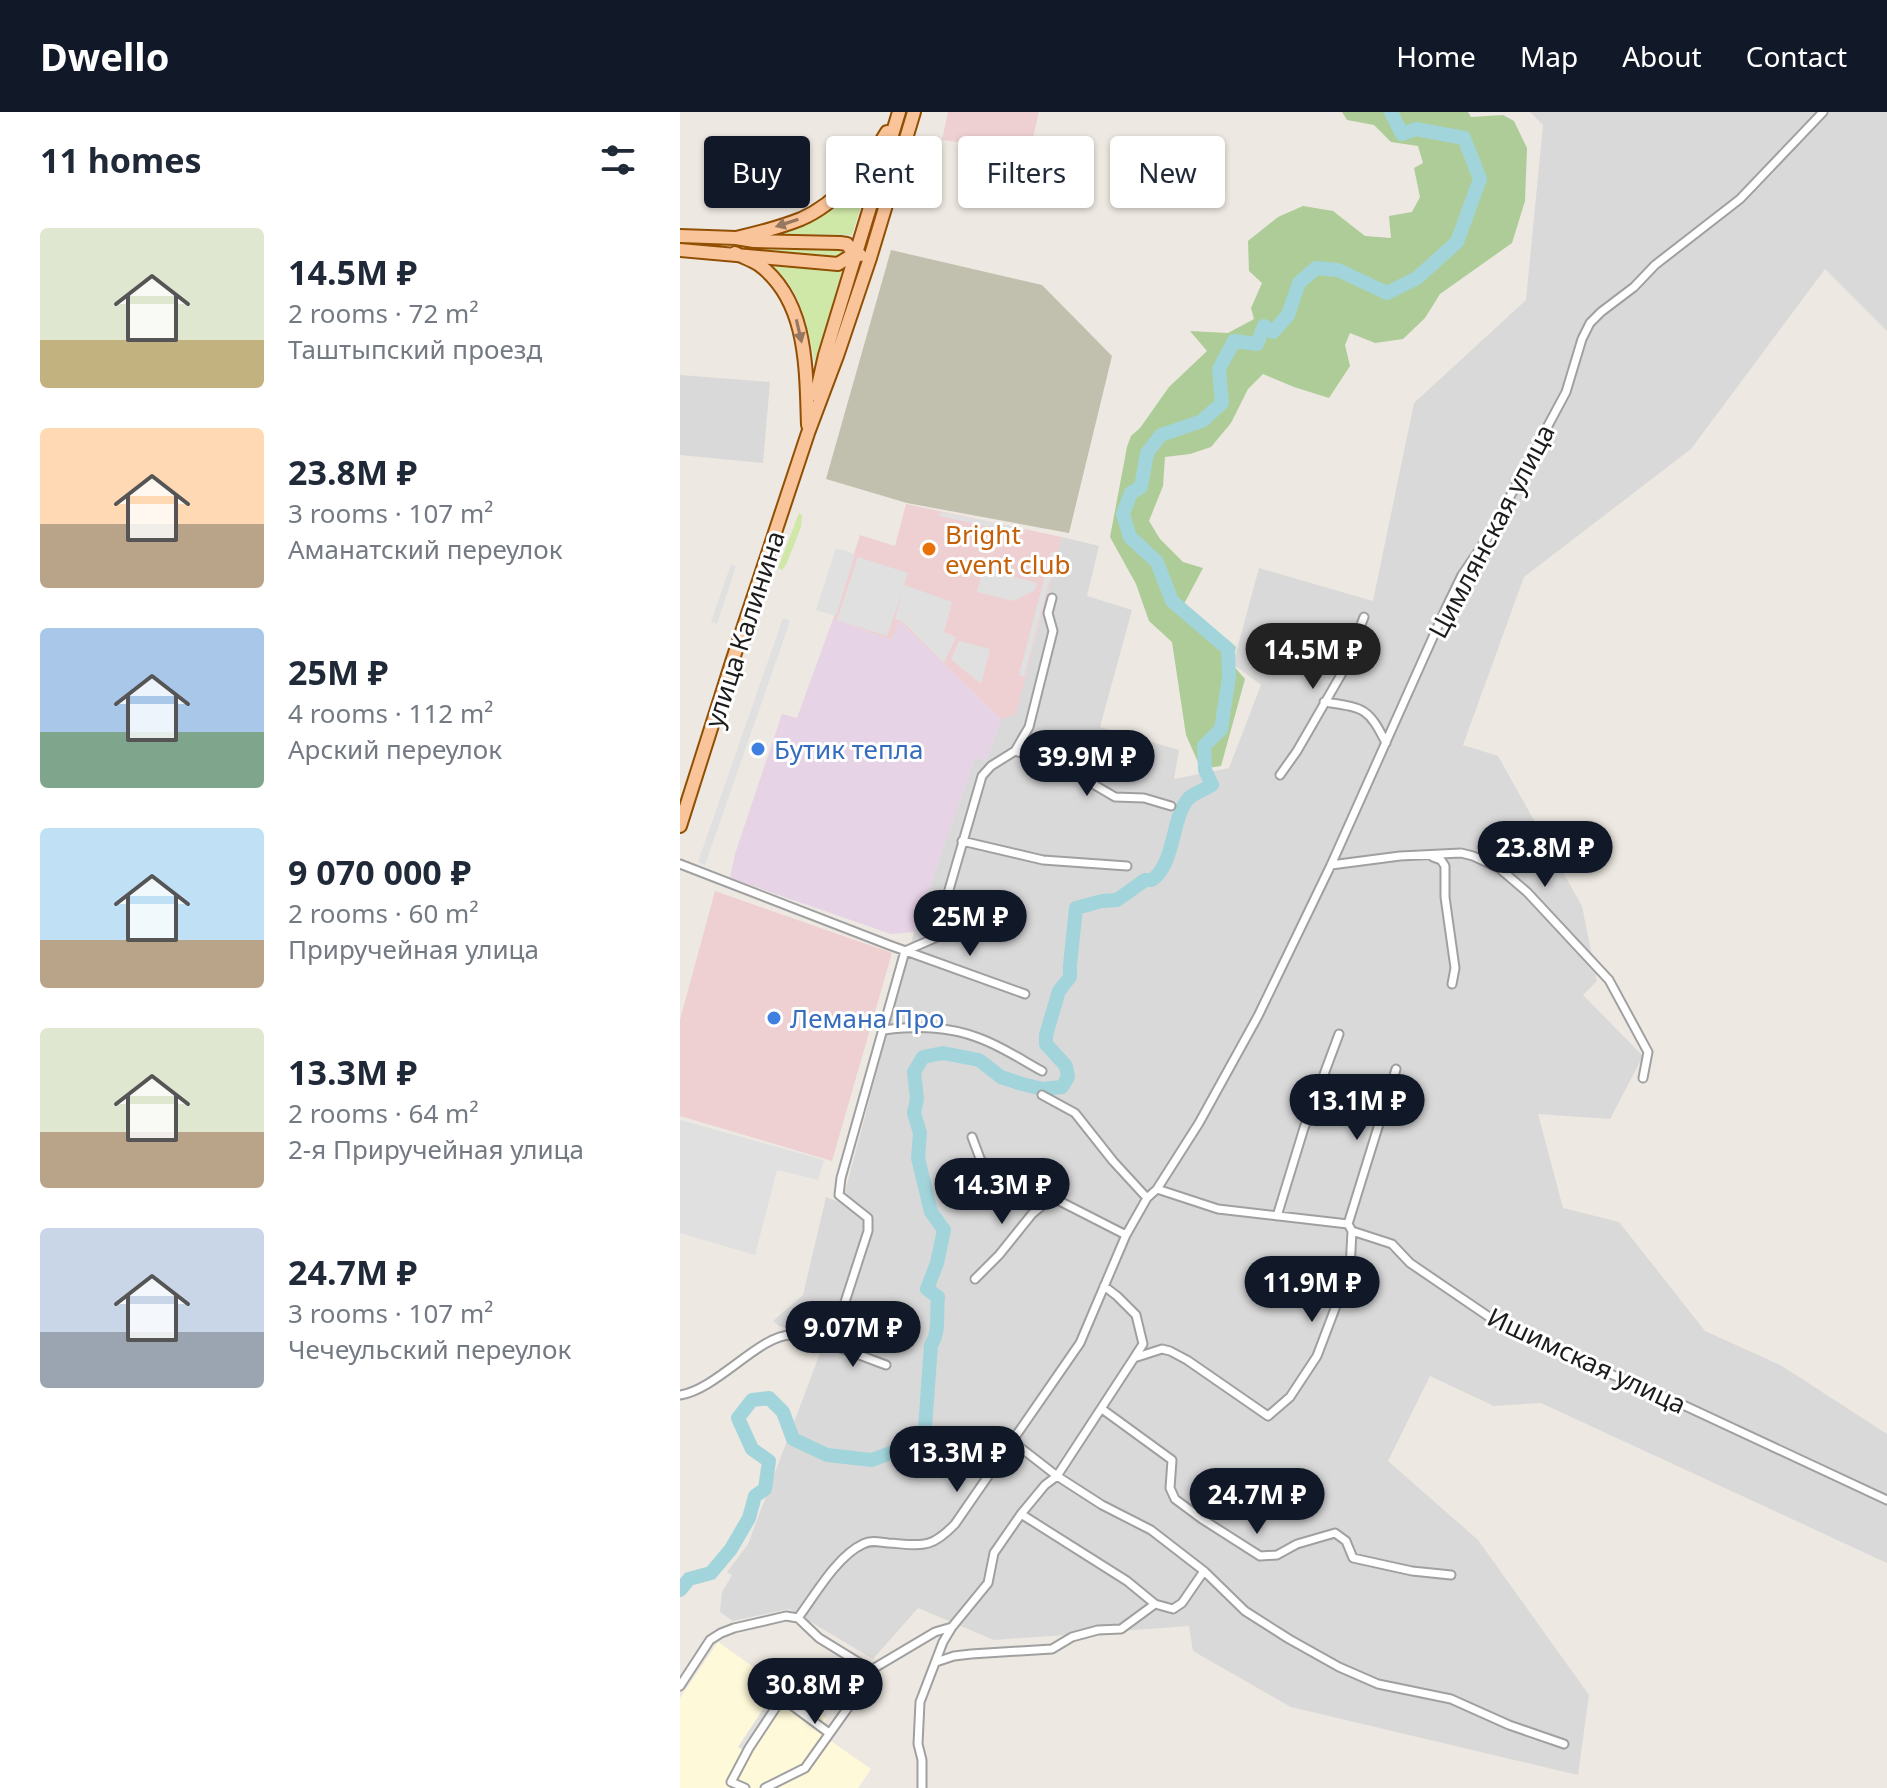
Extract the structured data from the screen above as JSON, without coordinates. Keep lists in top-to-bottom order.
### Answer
{
  "streets": {
    "main road": ["улица Калинина"],
    "street": ["Цимлянская улица", "Ишимская улица"]
  },
  "crossings": [
    ["Цимлянская улица", "Ишимская улица"]
  ],
  "places": ["Bright event club", "Бутик тепла", "Лемана Про"],
  "page": {
    "header": "Dwello",
    "nav": [
      "Home",
      "Map",
      "About",
      "Contact"
    ],
    "heading": "11 homes",
    "chip": [
      "Buy",
      "Rent",
      "Filters",
      "New"
    ],
    "list": [
      {
        "name": "14.5M ₽",
        "note": "2 rooms · 72 m² · Таштыпский проезд"
      },
      {
        "name": "23.8M ₽",
        "note": "3 rooms · 107 m² · Аманатский переулок"
      },
      {
        "name": "25M ₽",
        "note": "4 rooms · 112 m² · Арский переулок"
      },
      {
        "name": "9 070 000 ₽",
        "note": "2 rooms · 60 m² · Приручейная улица"
      },
      {
        "name": "13.3M ₽",
        "note": "2 rooms · 64 m² · 2-я Приручейная улица"
      },
      {
        "name": "24.7M ₽",
        "note": "3 rooms · 107 m² · Чечеульский переулок"
      }
    ],
    "price": [
      "14.5M ₽",
      "39.9M ₽",
      "23.8M ₽",
      "25M ₽",
      "13.1M ₽",
      "14.3M ₽",
      "11.9M ₽",
      "9.07M ₽",
      "13.3M ₽",
      "24.7M ₽",
      "30.8M ₽"
    ]
  }
}
